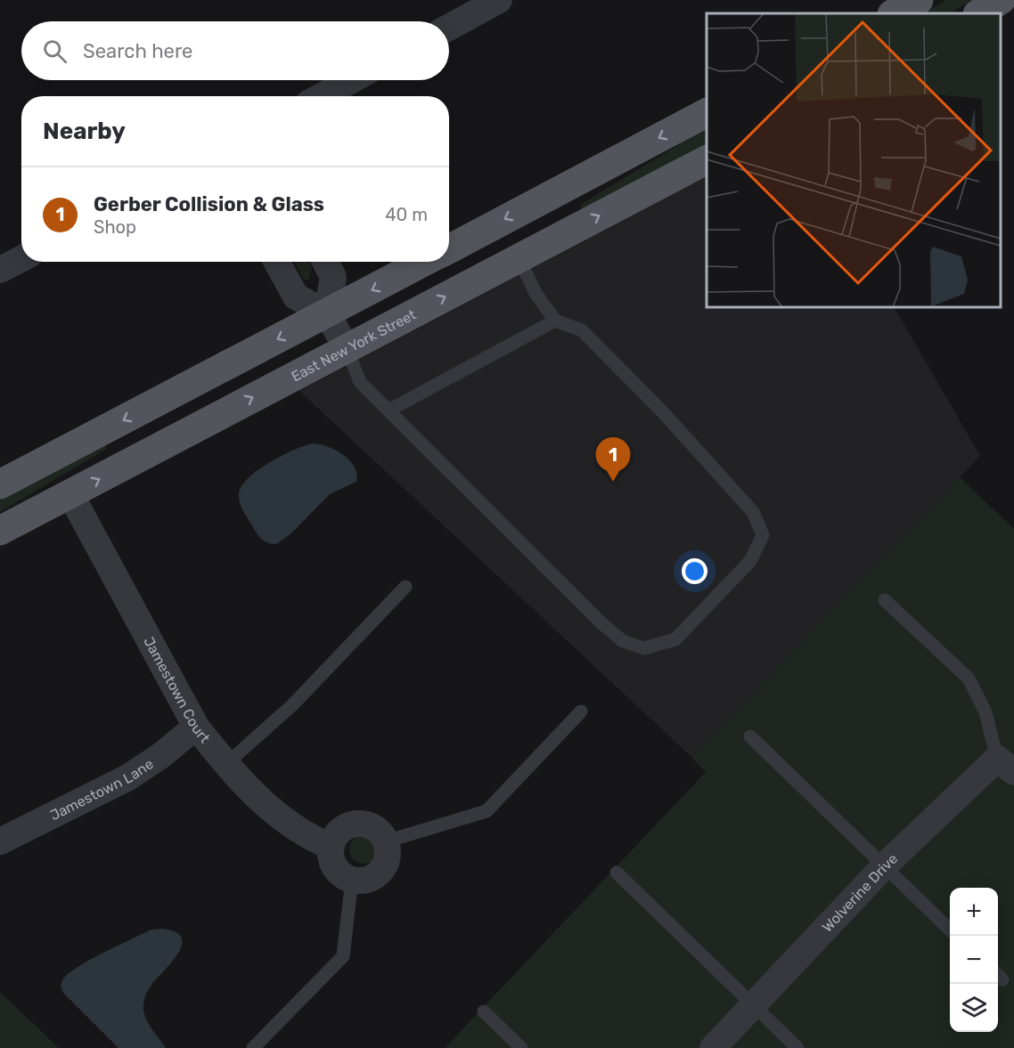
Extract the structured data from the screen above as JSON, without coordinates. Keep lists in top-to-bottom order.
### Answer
{
  "streets": {
    "main road": ["East New York Street"],
    "street": ["Jamestown Court", "Jamestown Lane", "Wolverine Drive"]
  },
  "crossings": [
    ["East New York Street", "Jamestown Court"],
    ["Jamestown Court", "Jamestown Lane"]
  ],
  "page": {
    "search": "Search here",
    "heading": "Nearby",
    "list": [
      {
        "mark": "1",
        "name": "Gerber Collision & Glass",
        "note": "Shop",
        "value": "40 m"
      }
    ],
    "pins": "1",
    "map_buttons": ["+", "−"]
  }
}
